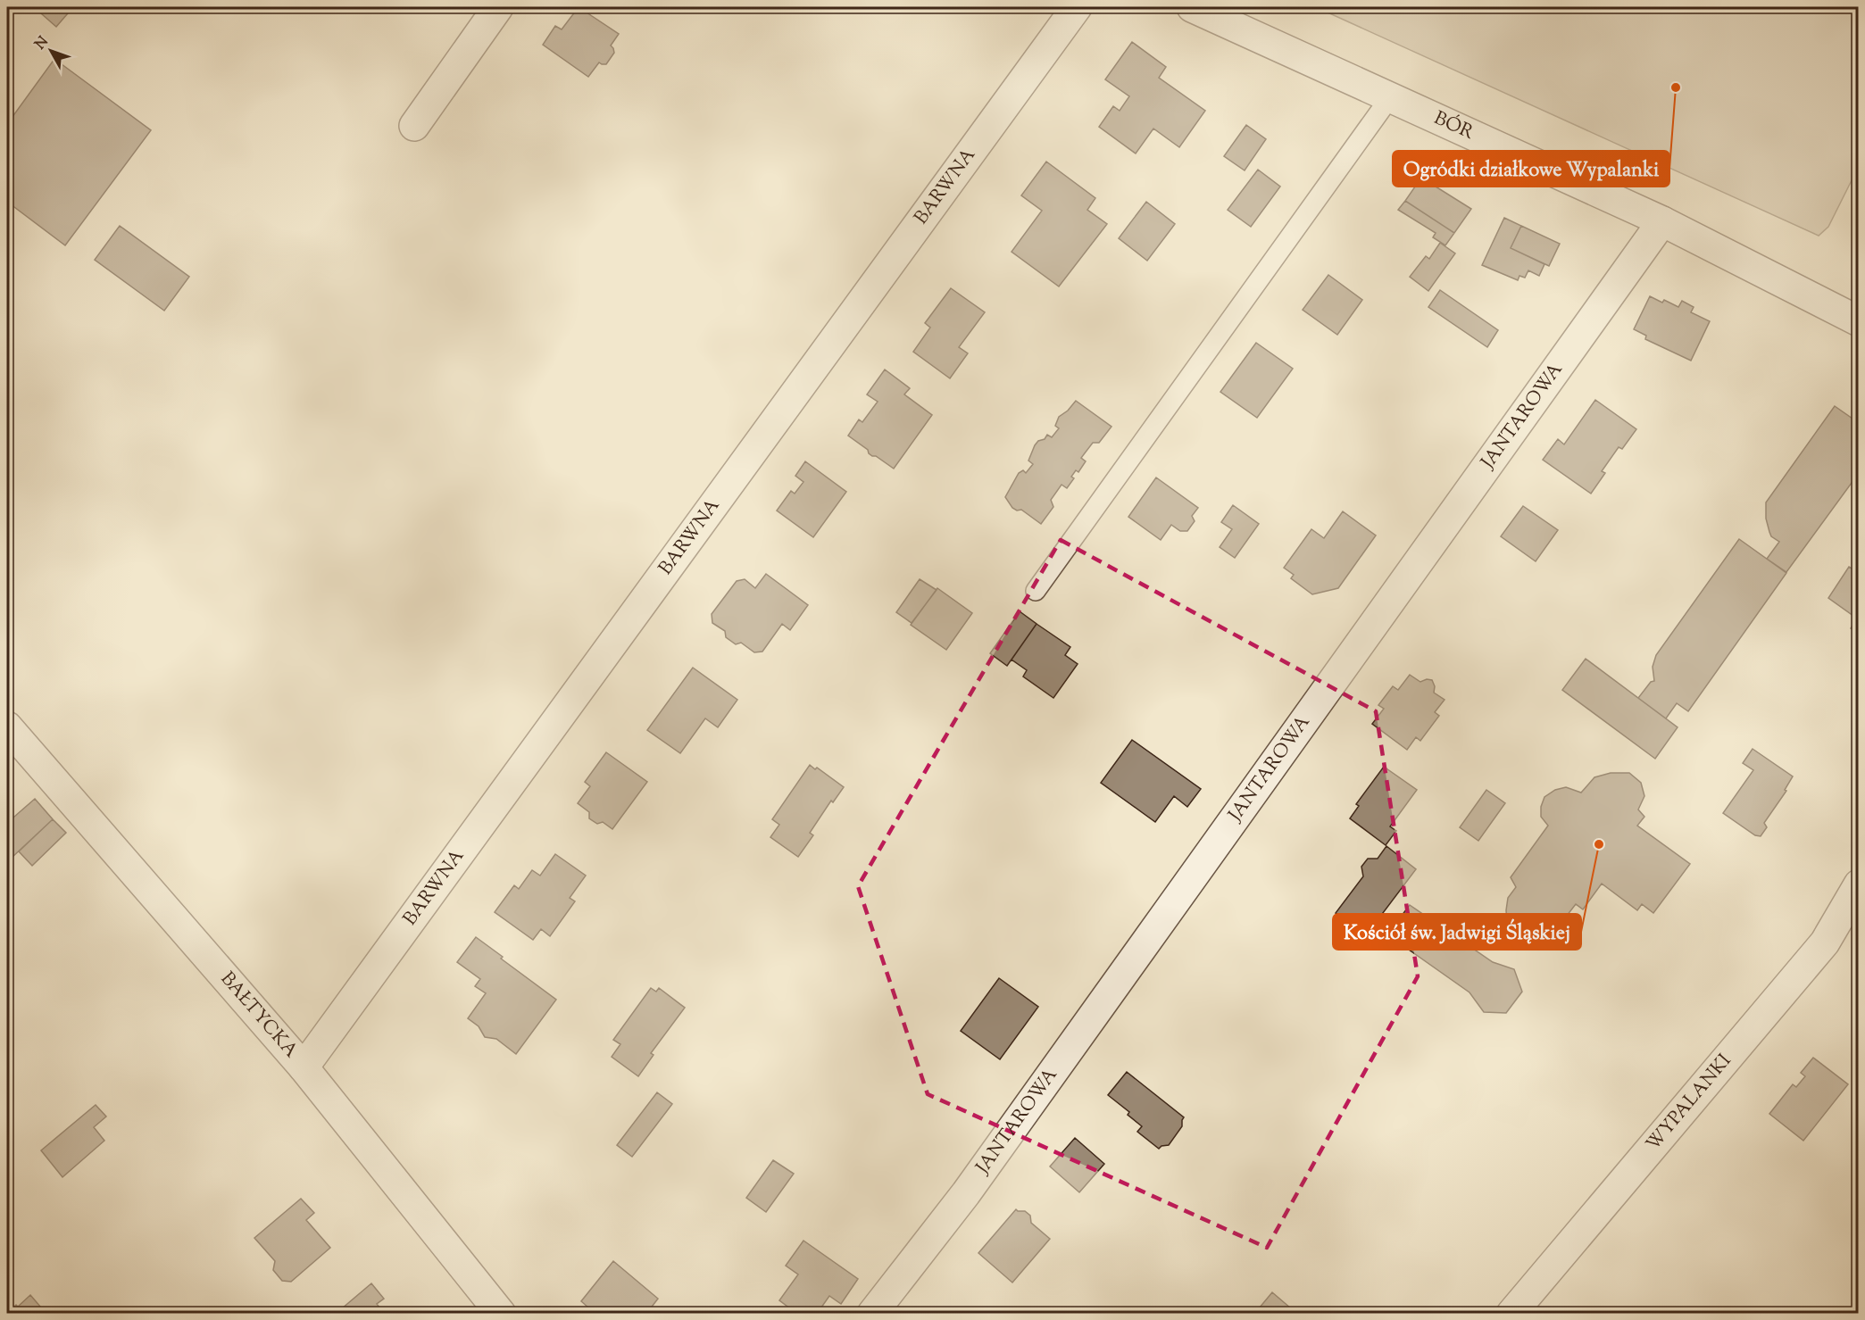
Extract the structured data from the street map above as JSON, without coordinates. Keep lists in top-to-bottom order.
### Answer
{
  "streets": {
    "street": [
      "BÓR",
      "BARWNA",
      "JANTAROWA",
      "BAŁTYCKA",
      "WYPALANKI"
    ]
  },
  "crossings": [
    ["BÓR", "JANTAROWA"],
    ["BARWNA", "BAŁTYCKA"]
  ],
  "places": ["Ogródki działkowe Wypalanki", "Kościół św. Jadwigi Śląskiej"],
  "north": "top left"
}
